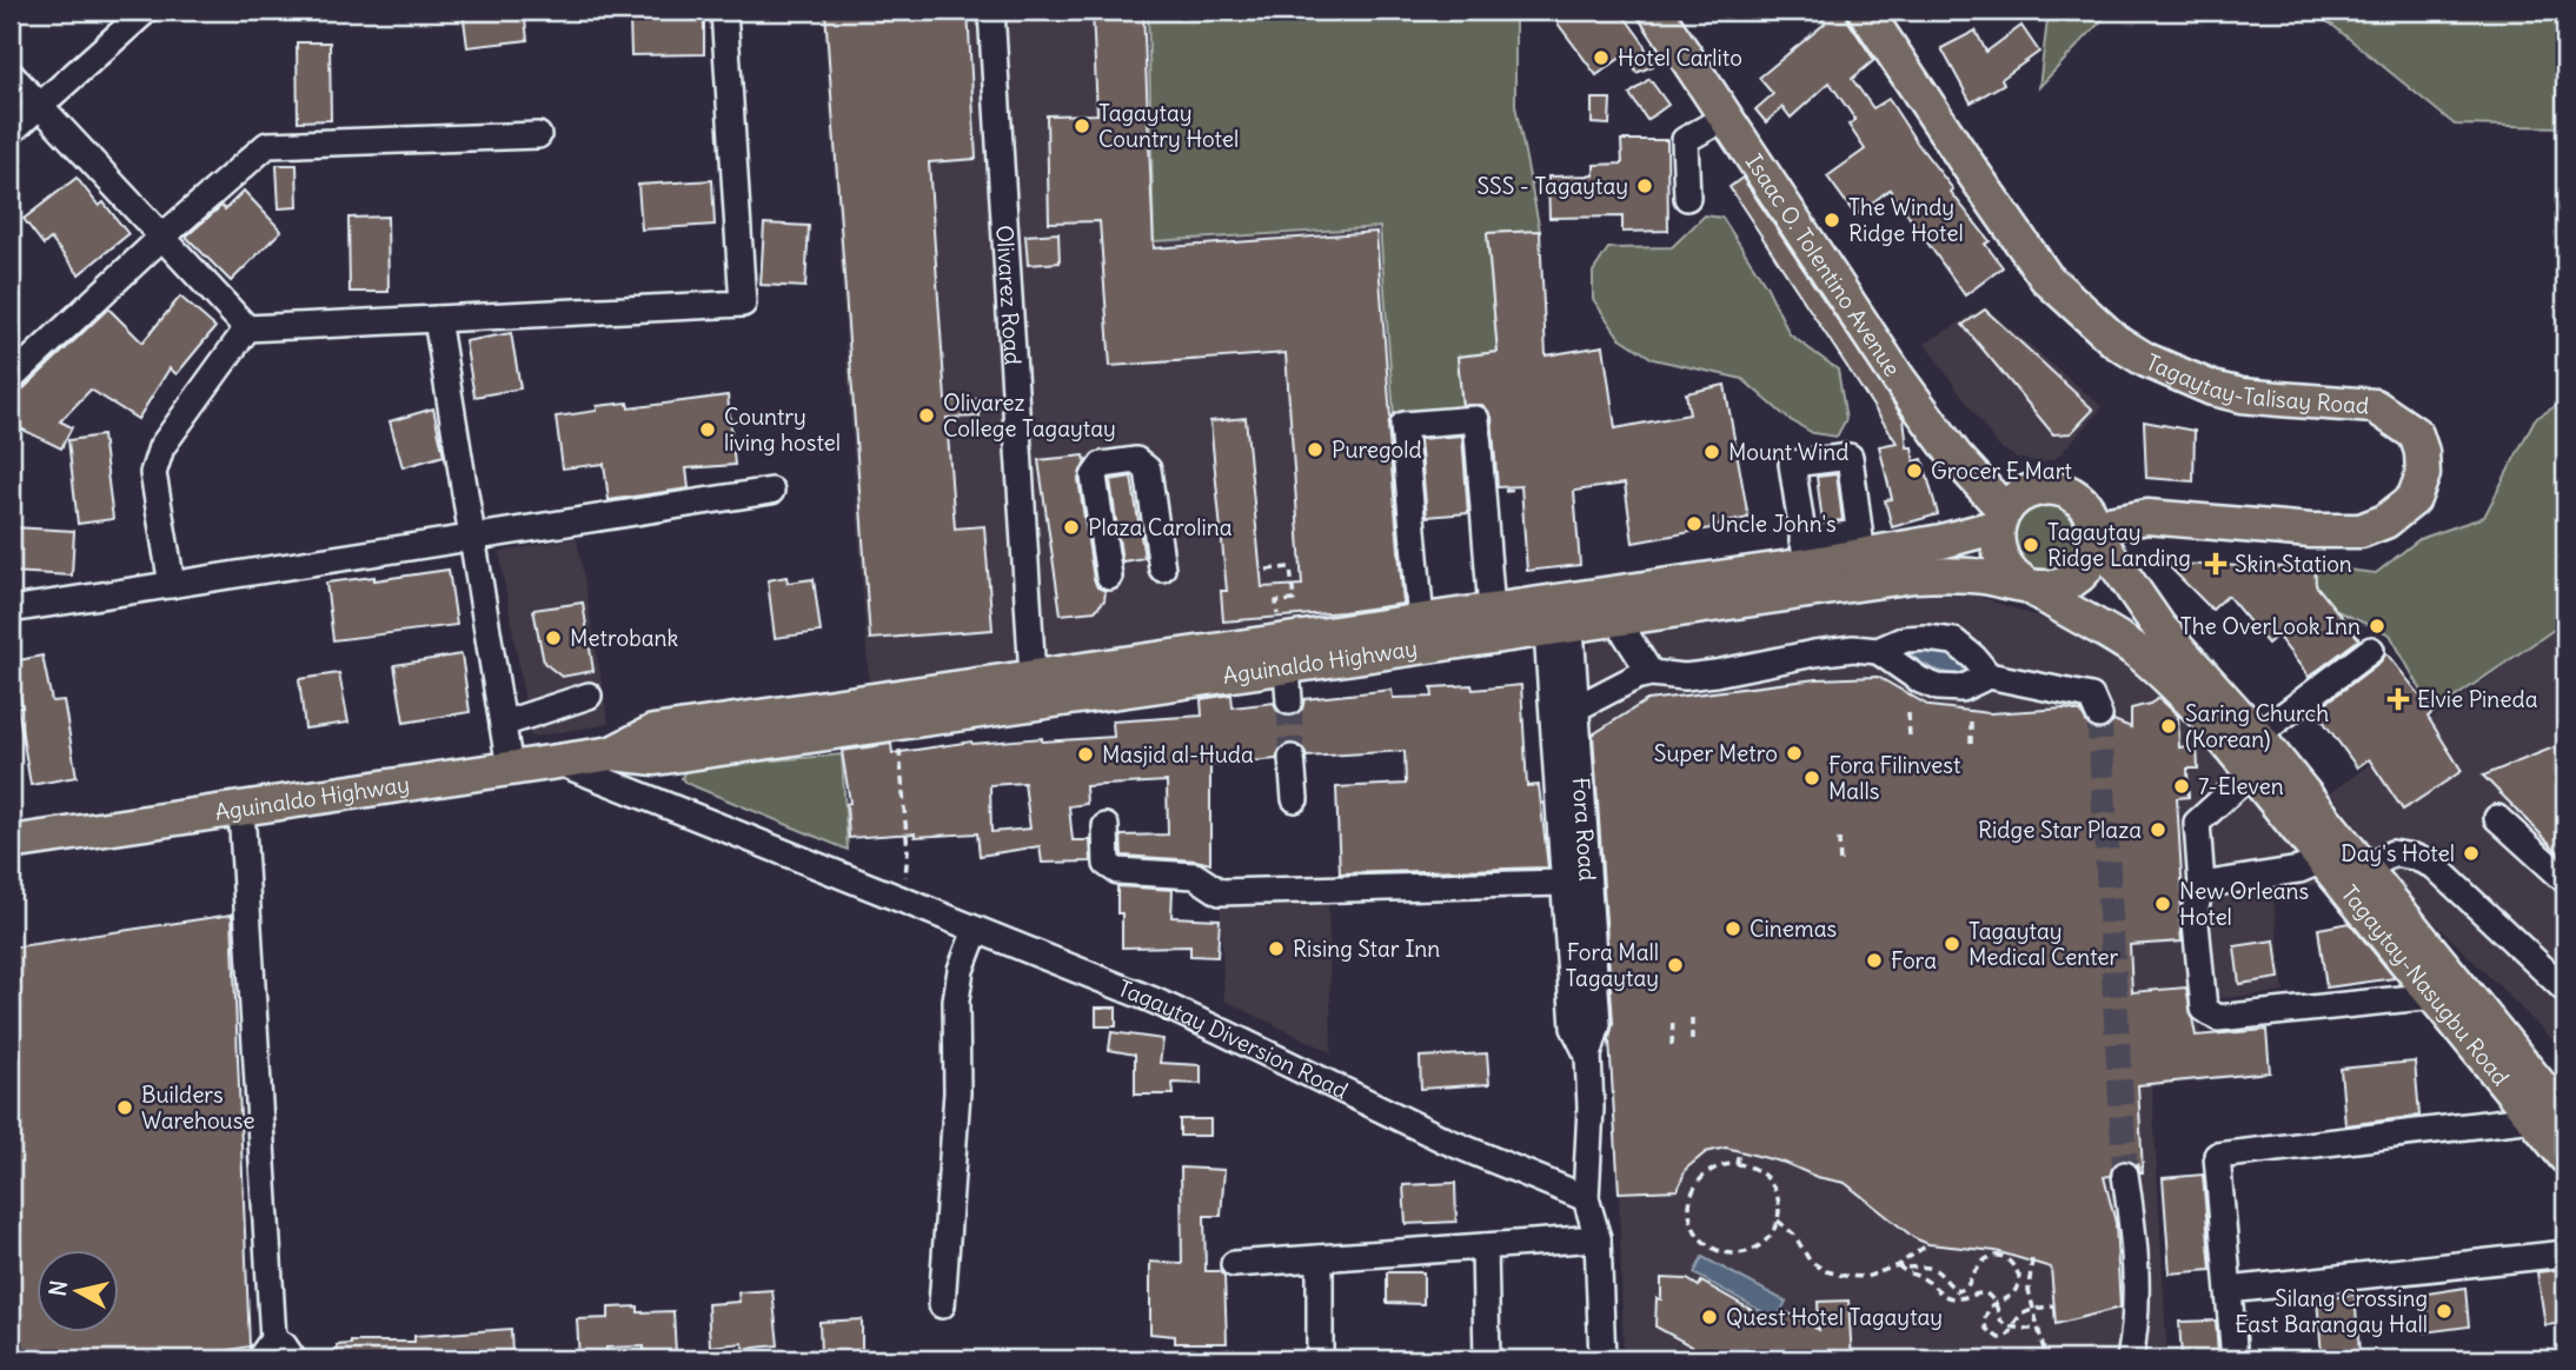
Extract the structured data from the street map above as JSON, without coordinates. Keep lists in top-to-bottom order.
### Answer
{
  "streets": {
    "main road": [
      "Isaac O. Tolentino Avenue",
      "Tagaytay-Talisay Road",
      "Aguinaldo Highway",
      "Tagaytay-Nasugbu Road"
    ],
    "street": ["Olivarez Road", "Fora Road", "Tagaytay Diversion Road"]
  },
  "crossings": [
    ["Isaac O. Tolentino Avenue", "Tagaytay-Talisay Road"],
    ["Isaac O. Tolentino Avenue", "Aguinaldo Highway"],
    ["Isaac O. Tolentino Avenue", "Tagaytay-Nasugbu Road"],
    ["Olivarez Road", "Aguinaldo Highway"],
    ["Tagaytay-Talisay Road", "Aguinaldo Highway"],
    ["Tagaytay-Talisay Road", "Tagaytay-Nasugbu Road"],
    ["Aguinaldo Highway", "Fora Road"],
    ["Aguinaldo Highway", "Tagaytay-Nasugbu Road"],
    ["Aguinaldo Highway", "Tagaytay Diversion Road"],
    ["Fora Road", "Tagaytay Diversion Road"]
  ],
  "places": {
    "other": [
      "Hotel Carlito",
      "Tagaytay Country Hotel",
      "SSS - Tagaytay",
      "The Windy Ridge Hotel",
      "Olivarez College Tagaytay",
      "Country living hostel",
      "Puregold",
      "Mount Wind",
      "Grocer E Mart",
      "Uncle John's",
      "Plaza Carolina",
      "Tagaytay Ridge Landing",
      "The OverLook Inn",
      "Metrobank",
      "Saring Church (Korean)",
      "Super Metro",
      "Masjid al-Huda",
      "Fora Filinvest Malls",
      "7-Eleven",
      "Ridge Star Plaza",
      "Day's Hotel",
      "New Orleans Hotel",
      "Cinemas",
      "Tagaytay Medical Center",
      "Rising Star Inn",
      "Fora",
      "Fora Mall Tagaytay",
      "Builders Warehouse",
      "Silang Crossing East Barangay Hall",
      "Quest Hotel Tagaytay"
    ],
    "health": ["Skin Station", "Elvie Pineda"]
  },
  "north": "left"
}
